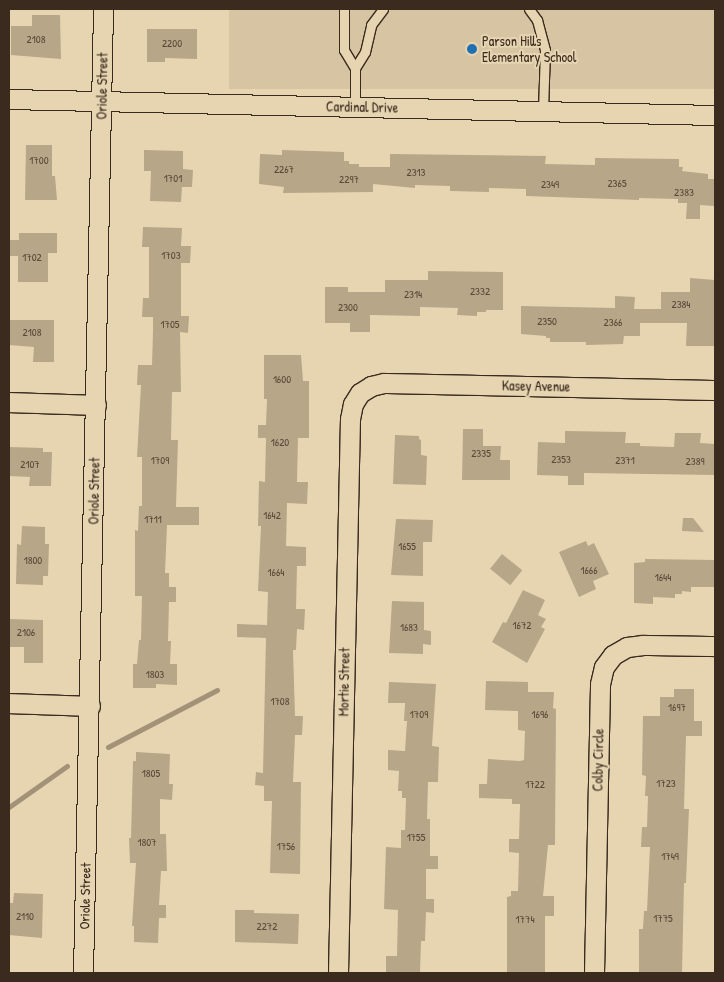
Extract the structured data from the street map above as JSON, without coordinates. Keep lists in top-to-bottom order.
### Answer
{
  "streets": {
    "street": [
      "Oriole Street",
      "Cardinal Drive",
      "Kasey Avenue",
      "Mortie Street",
      "Colby Circle"
    ]
  },
  "crossings": [
    ["Oriole Street", "Cardinal Drive"],
    ["Kasey Avenue", "Mortie Street"]
  ],
  "places": ["Parson Hills Elementary School"],
  "house_numbers": [
    "2108",
    "2200",
    "1700",
    "2267",
    "2313",
    "1701",
    "2297",
    "2365",
    "2349",
    "2383",
    "1703",
    "1702",
    "2332",
    "2314",
    "2384",
    "2300",
    "2350",
    "2366",
    "1705",
    "2108",
    "1600",
    "1620",
    "2335",
    "2353",
    "1709",
    "2371",
    "2389",
    "2107",
    "1642",
    "1711",
    "1655",
    "1800",
    "1666",
    "1664",
    "1644",
    "1672",
    "1683",
    "2106",
    "1803",
    "1708",
    "1697",
    "1709",
    "1696",
    "1805",
    "1723",
    "1722",
    "1755",
    "1807",
    "1756",
    "1749",
    "2110",
    "1775",
    "1774",
    "2272"
  ]
}
